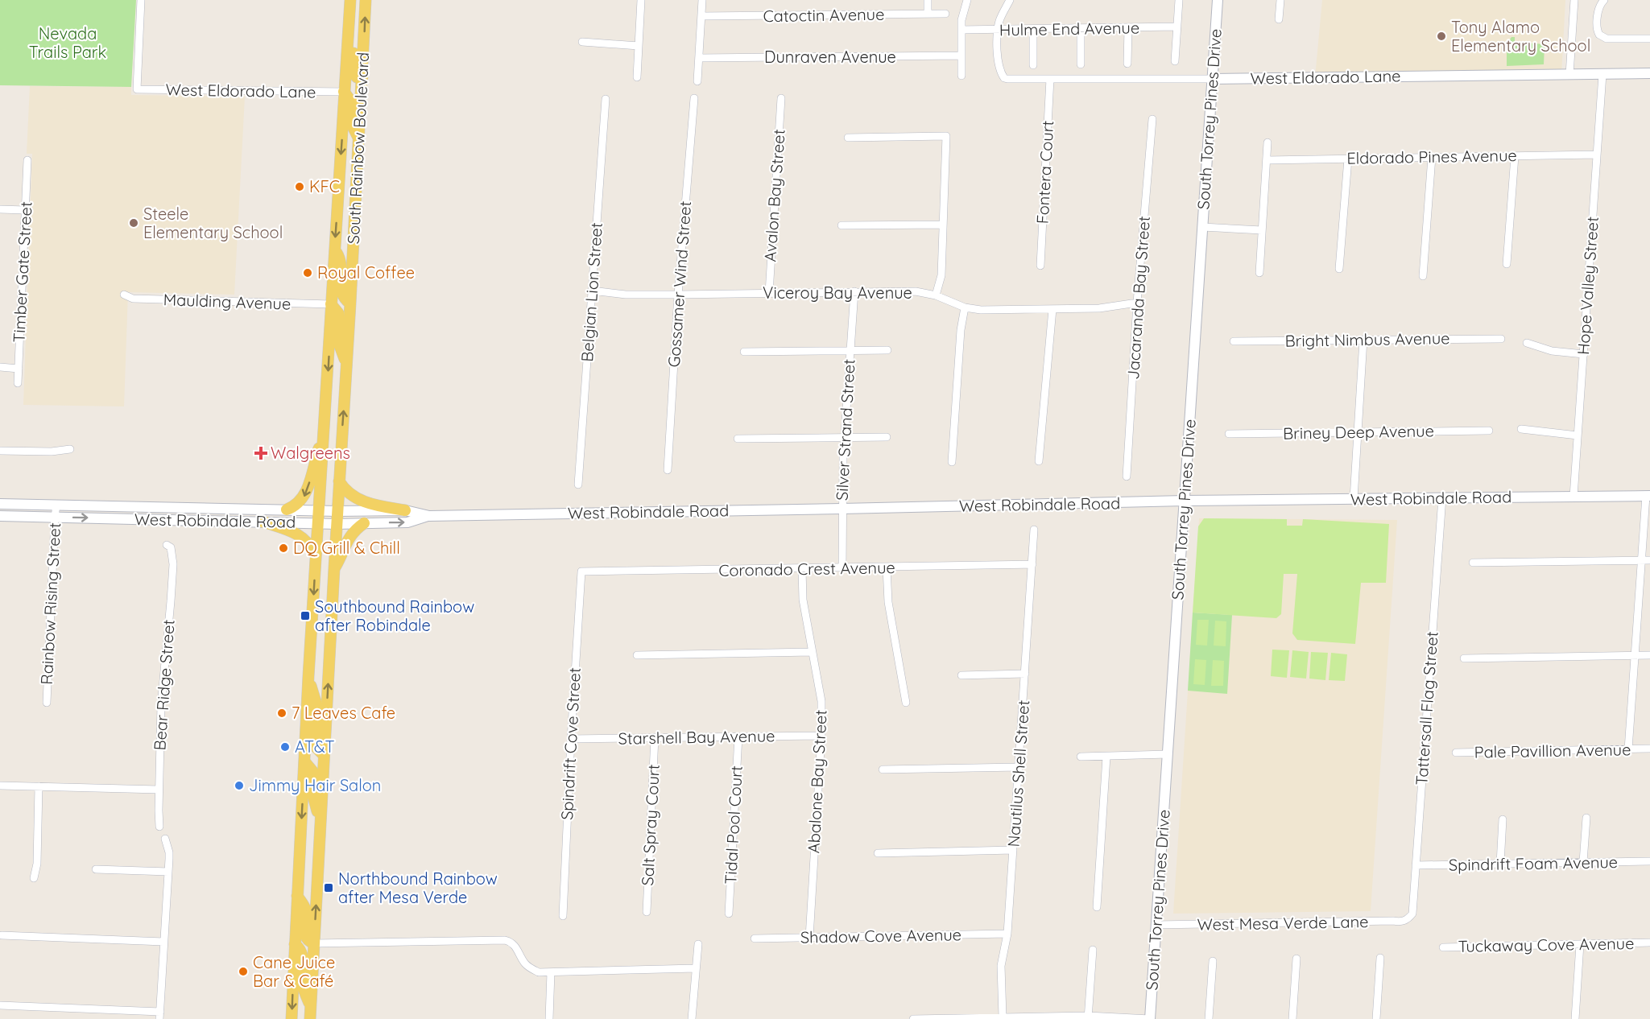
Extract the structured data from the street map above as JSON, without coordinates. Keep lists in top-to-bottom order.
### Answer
{
  "streets": {
    "main road": [
      "West Eldorado Lane",
      "South Torrey Pines Drive",
      "South Rainbow Boulevard",
      "West Robindale Road"
    ],
    "street": [
      "Catoctin Avenue",
      "Hulme End Avenue",
      "Dunraven Avenue",
      "Eldorado Pines Avenue",
      "Fontera Court",
      "Avalon Bay Street",
      "Timber Gate Street",
      "Gossamer Wind Street",
      "Hope Valley Street",
      "Belgian Lion Street",
      "Viceroy Bay Avenue",
      "Jacaranda Bay Street",
      "Maulding Avenue",
      "Bright Nimbus Avenue",
      "Silver Strand Street",
      "Briney Deep Avenue",
      "Coronado Crest Avenue",
      "Rainbow Rising Street",
      "Bear Ridge Street",
      "Tattersall Flag Street",
      "Starshell Bay Avenue",
      "Spindrift Cove Street",
      "Pale Pavillion Avenue",
      "Nautilus Shell Street",
      "Abalone Bay Street",
      "Salt Spray Court",
      "Tidal Pool Court",
      "Spindrift Foam Avenue",
      "West Mesa Verde Lane",
      "Shadow Cove Avenue",
      "Tuckaway Cove Avenue"
    ]
  },
  "crossings": [
    ["Hulme End Avenue", "West Eldorado Lane"],
    ["West Eldorado Lane", "South Torrey Pines Drive"],
    ["West Eldorado Lane", "South Rainbow Boulevard"],
    ["West Eldorado Lane", "Fontera Court"],
    ["West Eldorado Lane", "Hope Valley Street"],
    ["South Torrey Pines Drive", "West Robindale Road"],
    ["South Torrey Pines Drive", "West Mesa Verde Lane"],
    ["South Rainbow Boulevard", "Maulding Avenue"],
    ["South Rainbow Boulevard", "West Robindale Road"],
    ["Eldorado Pines Avenue", "Hope Valley Street"],
    ["Avalon Bay Street", "Viceroy Bay Avenue"],
    ["Gossamer Wind Street", "Viceroy Bay Avenue"],
    ["Hope Valley Street", "West Robindale Road"],
    ["Belgian Lion Street", "Viceroy Bay Avenue"],
    ["Viceroy Bay Avenue", "Jacaranda Bay Street"],
    ["Viceroy Bay Avenue", "Silver Strand Street"],
    ["Silver Strand Street", "West Robindale Road"],
    ["Silver Strand Street", "Coronado Crest Avenue"],
    ["West Robindale Road", "Rainbow Rising Street"],
    ["West Robindale Road", "Tattersall Flag Street"],
    ["Coronado Crest Avenue", "Spindrift Cove Street"],
    ["Coronado Crest Avenue", "Nautilus Shell Street"],
    ["Coronado Crest Avenue", "Abalone Bay Street"],
    ["Tattersall Flag Street", "Spindrift Foam Avenue"],
    ["Tattersall Flag Street", "West Mesa Verde Lane"],
    ["Starshell Bay Avenue", "Spindrift Cove Street"],
    ["Starshell Bay Avenue", "Abalone Bay Street"],
    ["Starshell Bay Avenue", "Salt Spray Court"],
    ["Starshell Bay Avenue", "Tidal Pool Court"],
    ["Nautilus Shell Street", "Shadow Cove Avenue"],
    ["Abalone Bay Street", "Shadow Cove Avenue"]
  ],
  "parks": ["Nevada Trails Park"],
  "places": {
    "other": [
      "Tony Alamo Elementary School",
      "KFC",
      "Steele Elementary School",
      "Royal Coffee",
      "DQ Grill & Chill",
      "7 Leaves Cafe",
      "AT&T",
      "Jimmy Hair Salon",
      "Cane Juice Bar & Café"
    ],
    "health": ["Walgreens"],
    "transit": ["Southbound Rainbow after Robindale", "Northbound Rainbow after Mesa Verde"]
  }
}
